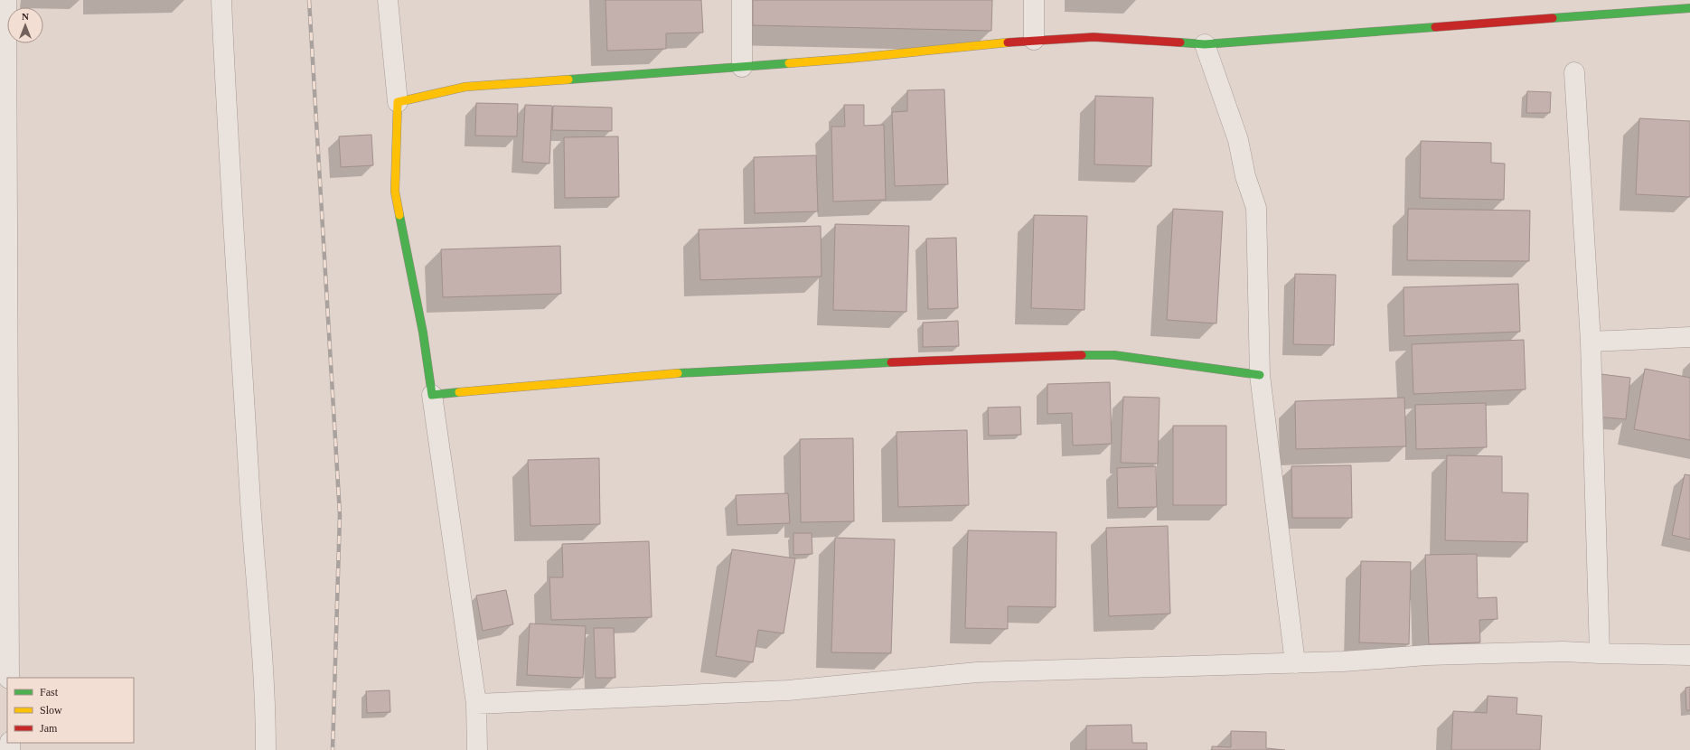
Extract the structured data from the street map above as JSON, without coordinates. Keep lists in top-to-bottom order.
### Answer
{
  "legend": ["Fast", "Slow", "Jam"],
  "north": "top"
}
